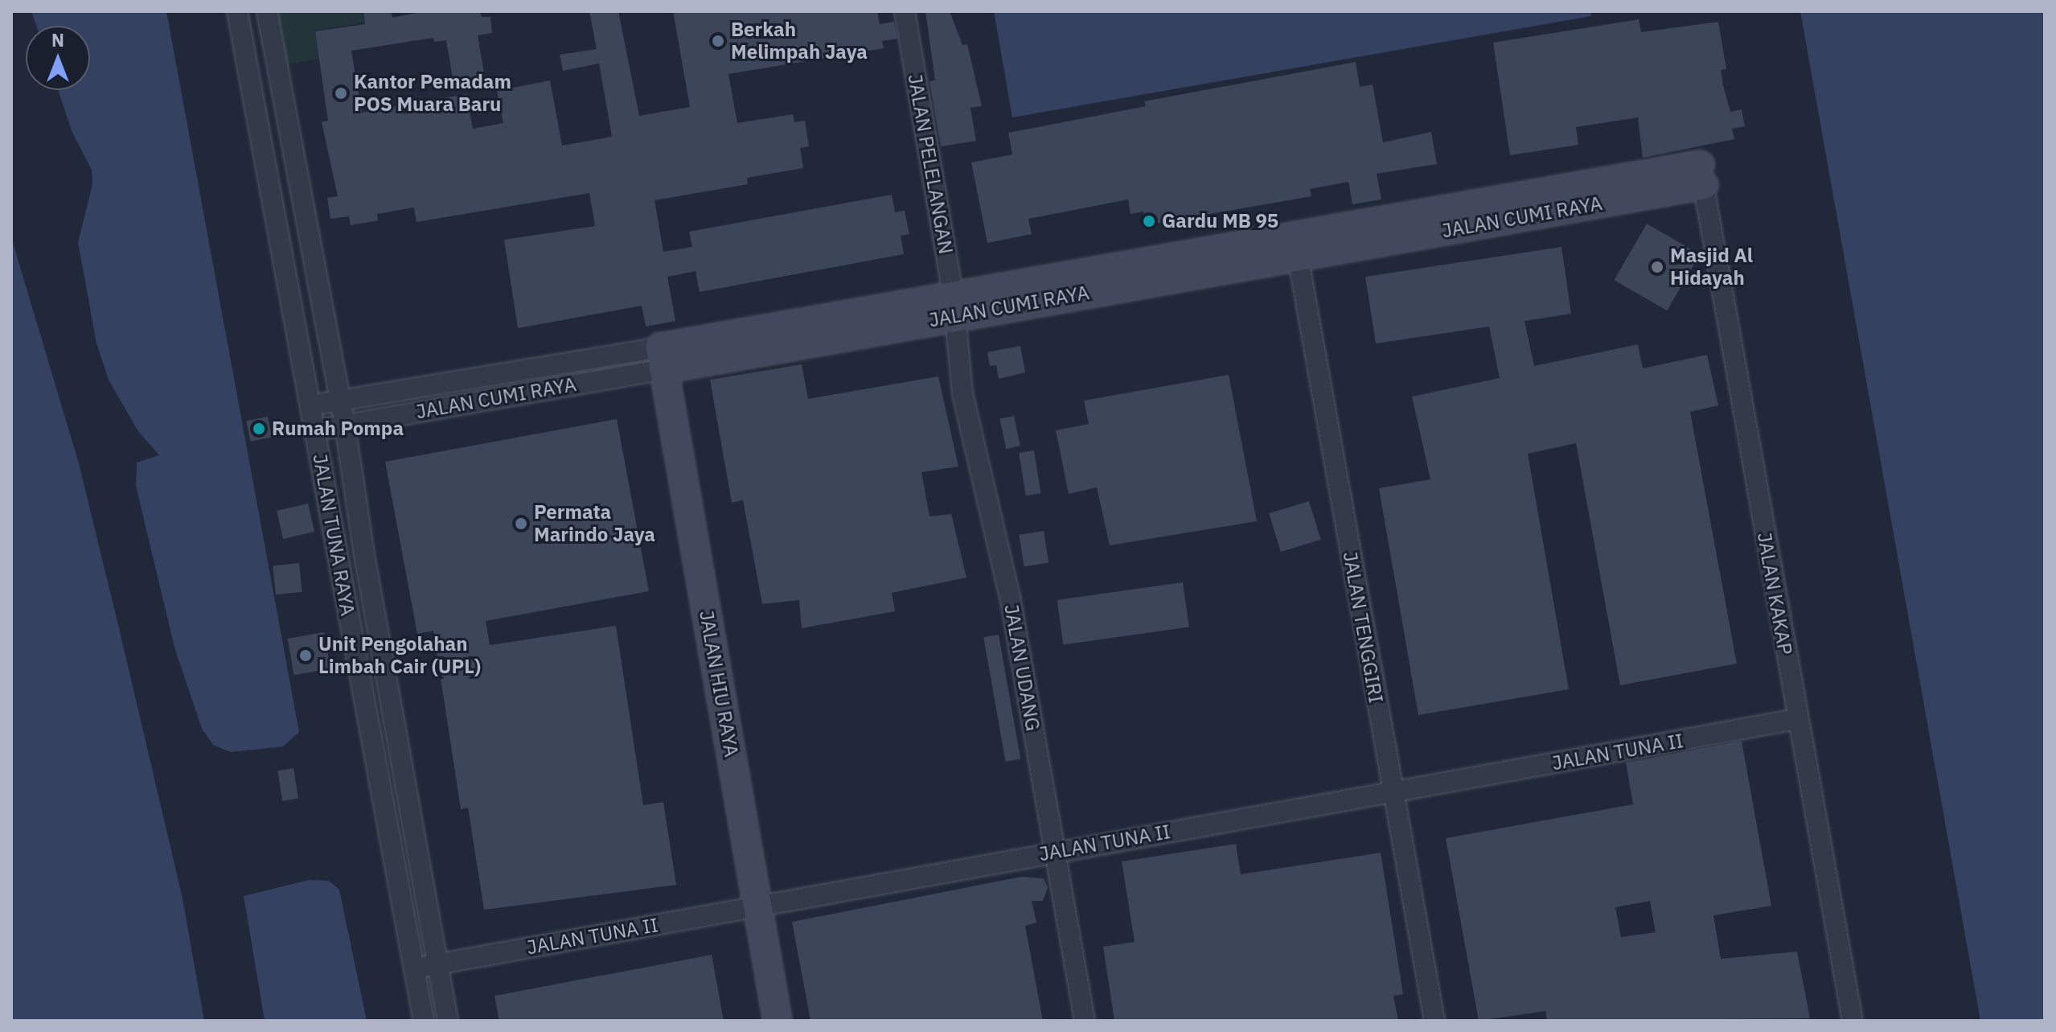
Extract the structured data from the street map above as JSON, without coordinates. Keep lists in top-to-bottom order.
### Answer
{
  "streets": {
    "street": [
      "JALAN PELELANGAN",
      "JALAN CUMI RAYA",
      "JALAN TUNA RAYA",
      "JALAN KAKAP",
      "JALAN TENGGIRI",
      "JALAN UDANG",
      "JALAN HIU RAYA",
      "JALAN TUNA II"
    ]
  },
  "crossings": [
    ["JALAN PELELANGAN", "JALAN CUMI RAYA"],
    ["JALAN PELELANGAN", "JALAN UDANG"],
    ["JALAN CUMI RAYA", "JALAN TUNA RAYA"],
    ["JALAN CUMI RAYA", "JALAN KAKAP"],
    ["JALAN CUMI RAYA", "JALAN TENGGIRI"],
    ["JALAN CUMI RAYA", "JALAN UDANG"],
    ["JALAN CUMI RAYA", "JALAN HIU RAYA"],
    ["JALAN TUNA RAYA", "JALAN TUNA II"],
    ["JALAN KAKAP", "JALAN TUNA II"],
    ["JALAN TENGGIRI", "JALAN TUNA II"],
    ["JALAN UDANG", "JALAN TUNA II"],
    ["JALAN HIU RAYA", "JALAN TUNA II"]
  ],
  "places": [
    "Berkah Melimpah Jaya",
    "Kantor Pemadam POS Muara Baru",
    "Gardu MB 95",
    "Masjid Al Hidayah",
    "Rumah Pompa",
    "Permata Marindo Jaya",
    "Unit Pengolahan Limbah Cair (UPL)"
  ],
  "north": "top"
}
